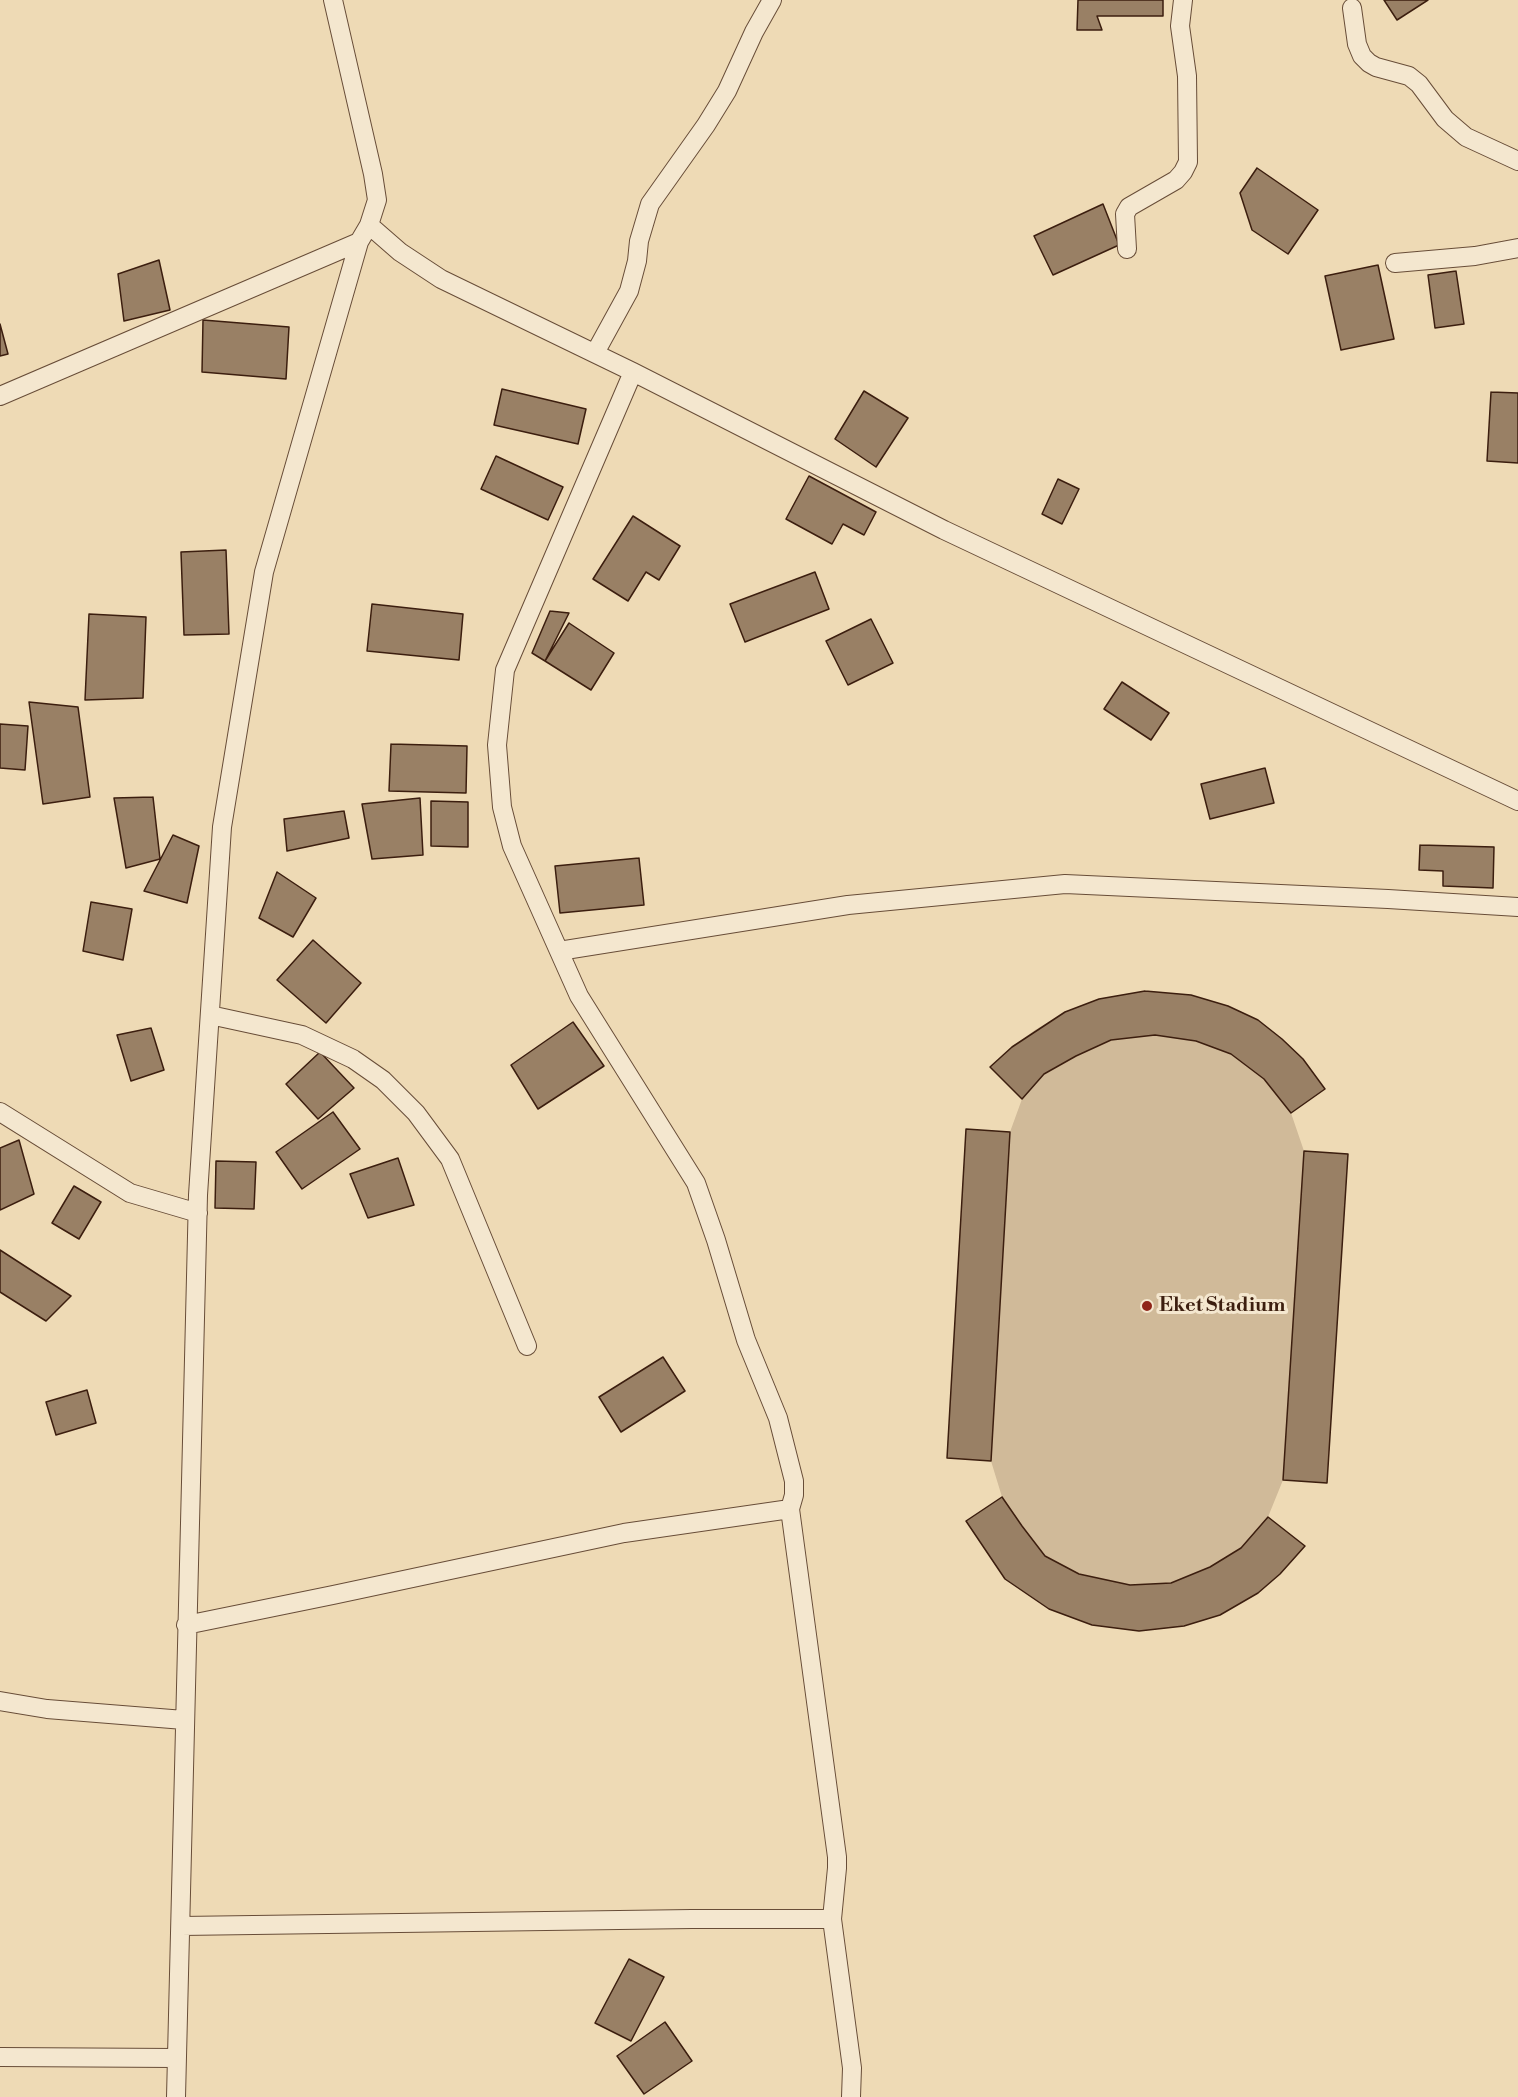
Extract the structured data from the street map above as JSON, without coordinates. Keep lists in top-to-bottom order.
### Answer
{
  "places": ["Eket Stadium"]
}
